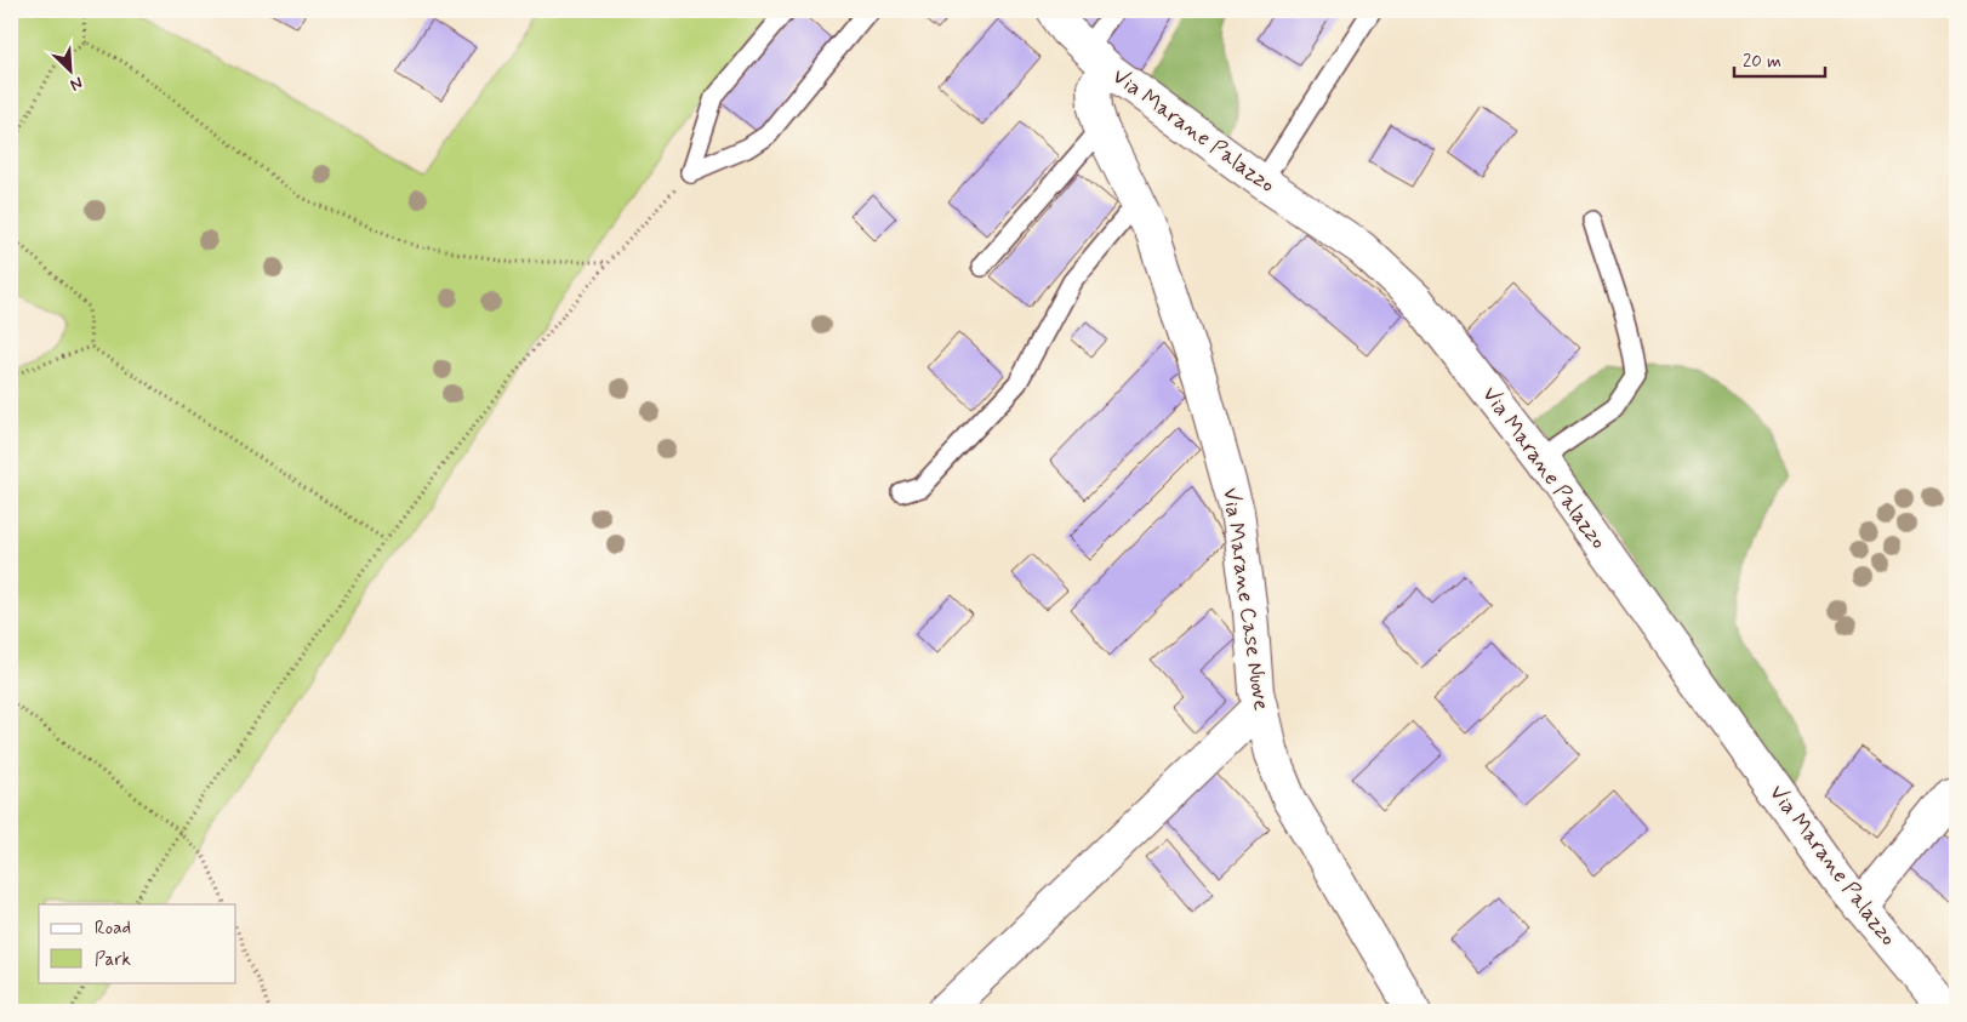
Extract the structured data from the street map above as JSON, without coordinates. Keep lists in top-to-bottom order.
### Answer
{
  "streets": {
    "street": ["Via Marane Palazzo", "Via Marane Case Nuove"]
  },
  "crossings": [
    ["Via Marane Palazzo", "Via Marane Case Nuove"]
  ],
  "legend": ["Road", "Park"],
  "scale_bar": "20 m",
  "north": "bottom right"
}
